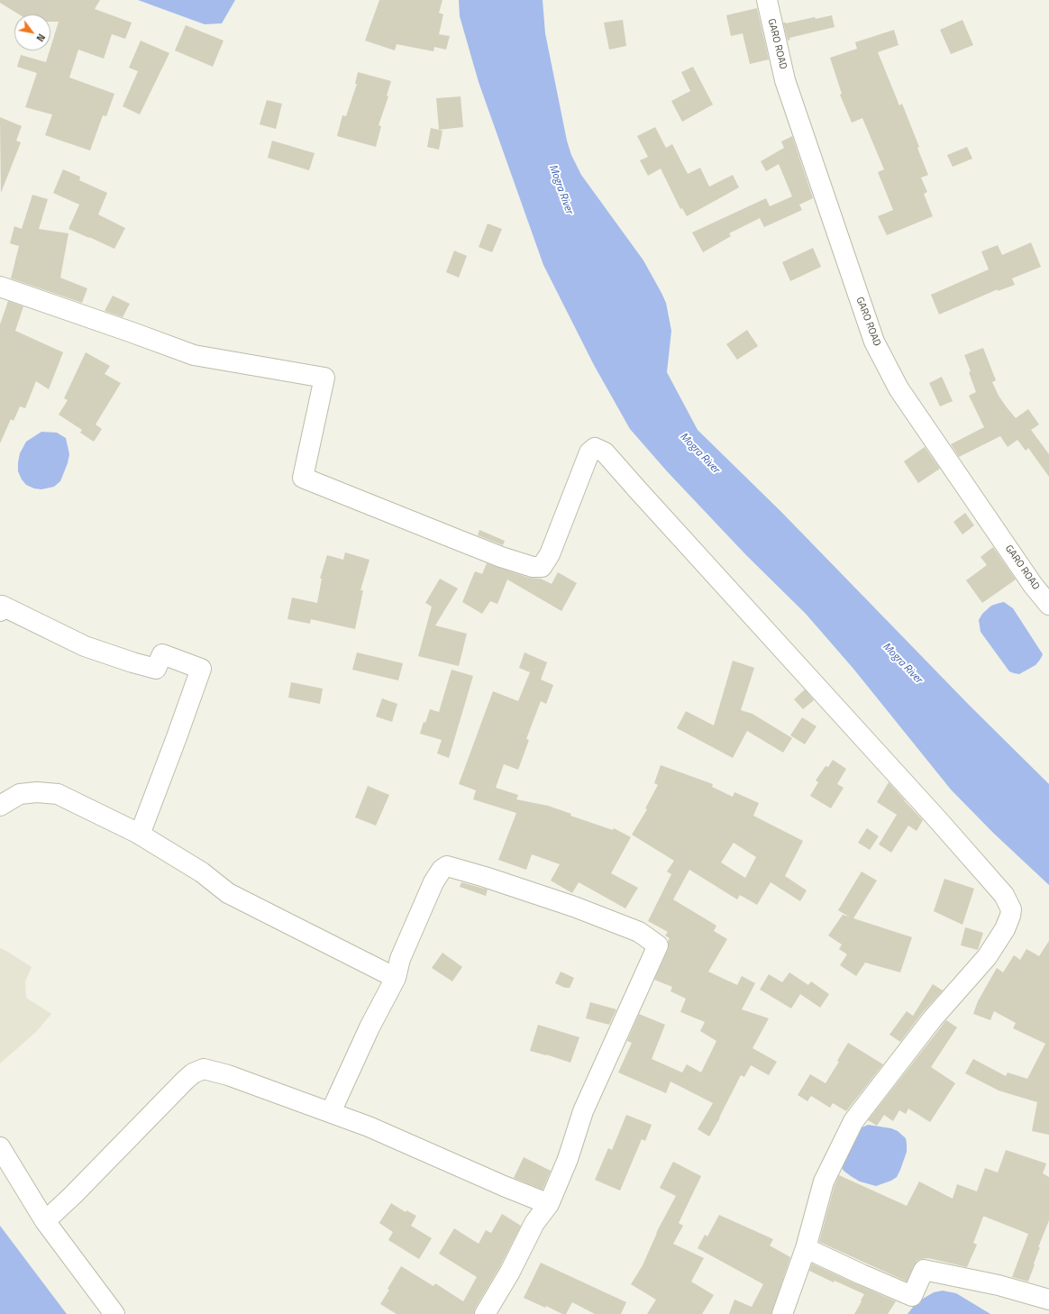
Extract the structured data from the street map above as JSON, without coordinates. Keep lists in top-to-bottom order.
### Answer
{
  "streets": {
    "street": ["GARO ROAD"]
  },
  "water": ["Mogra River"],
  "north": "bottom right"
}
